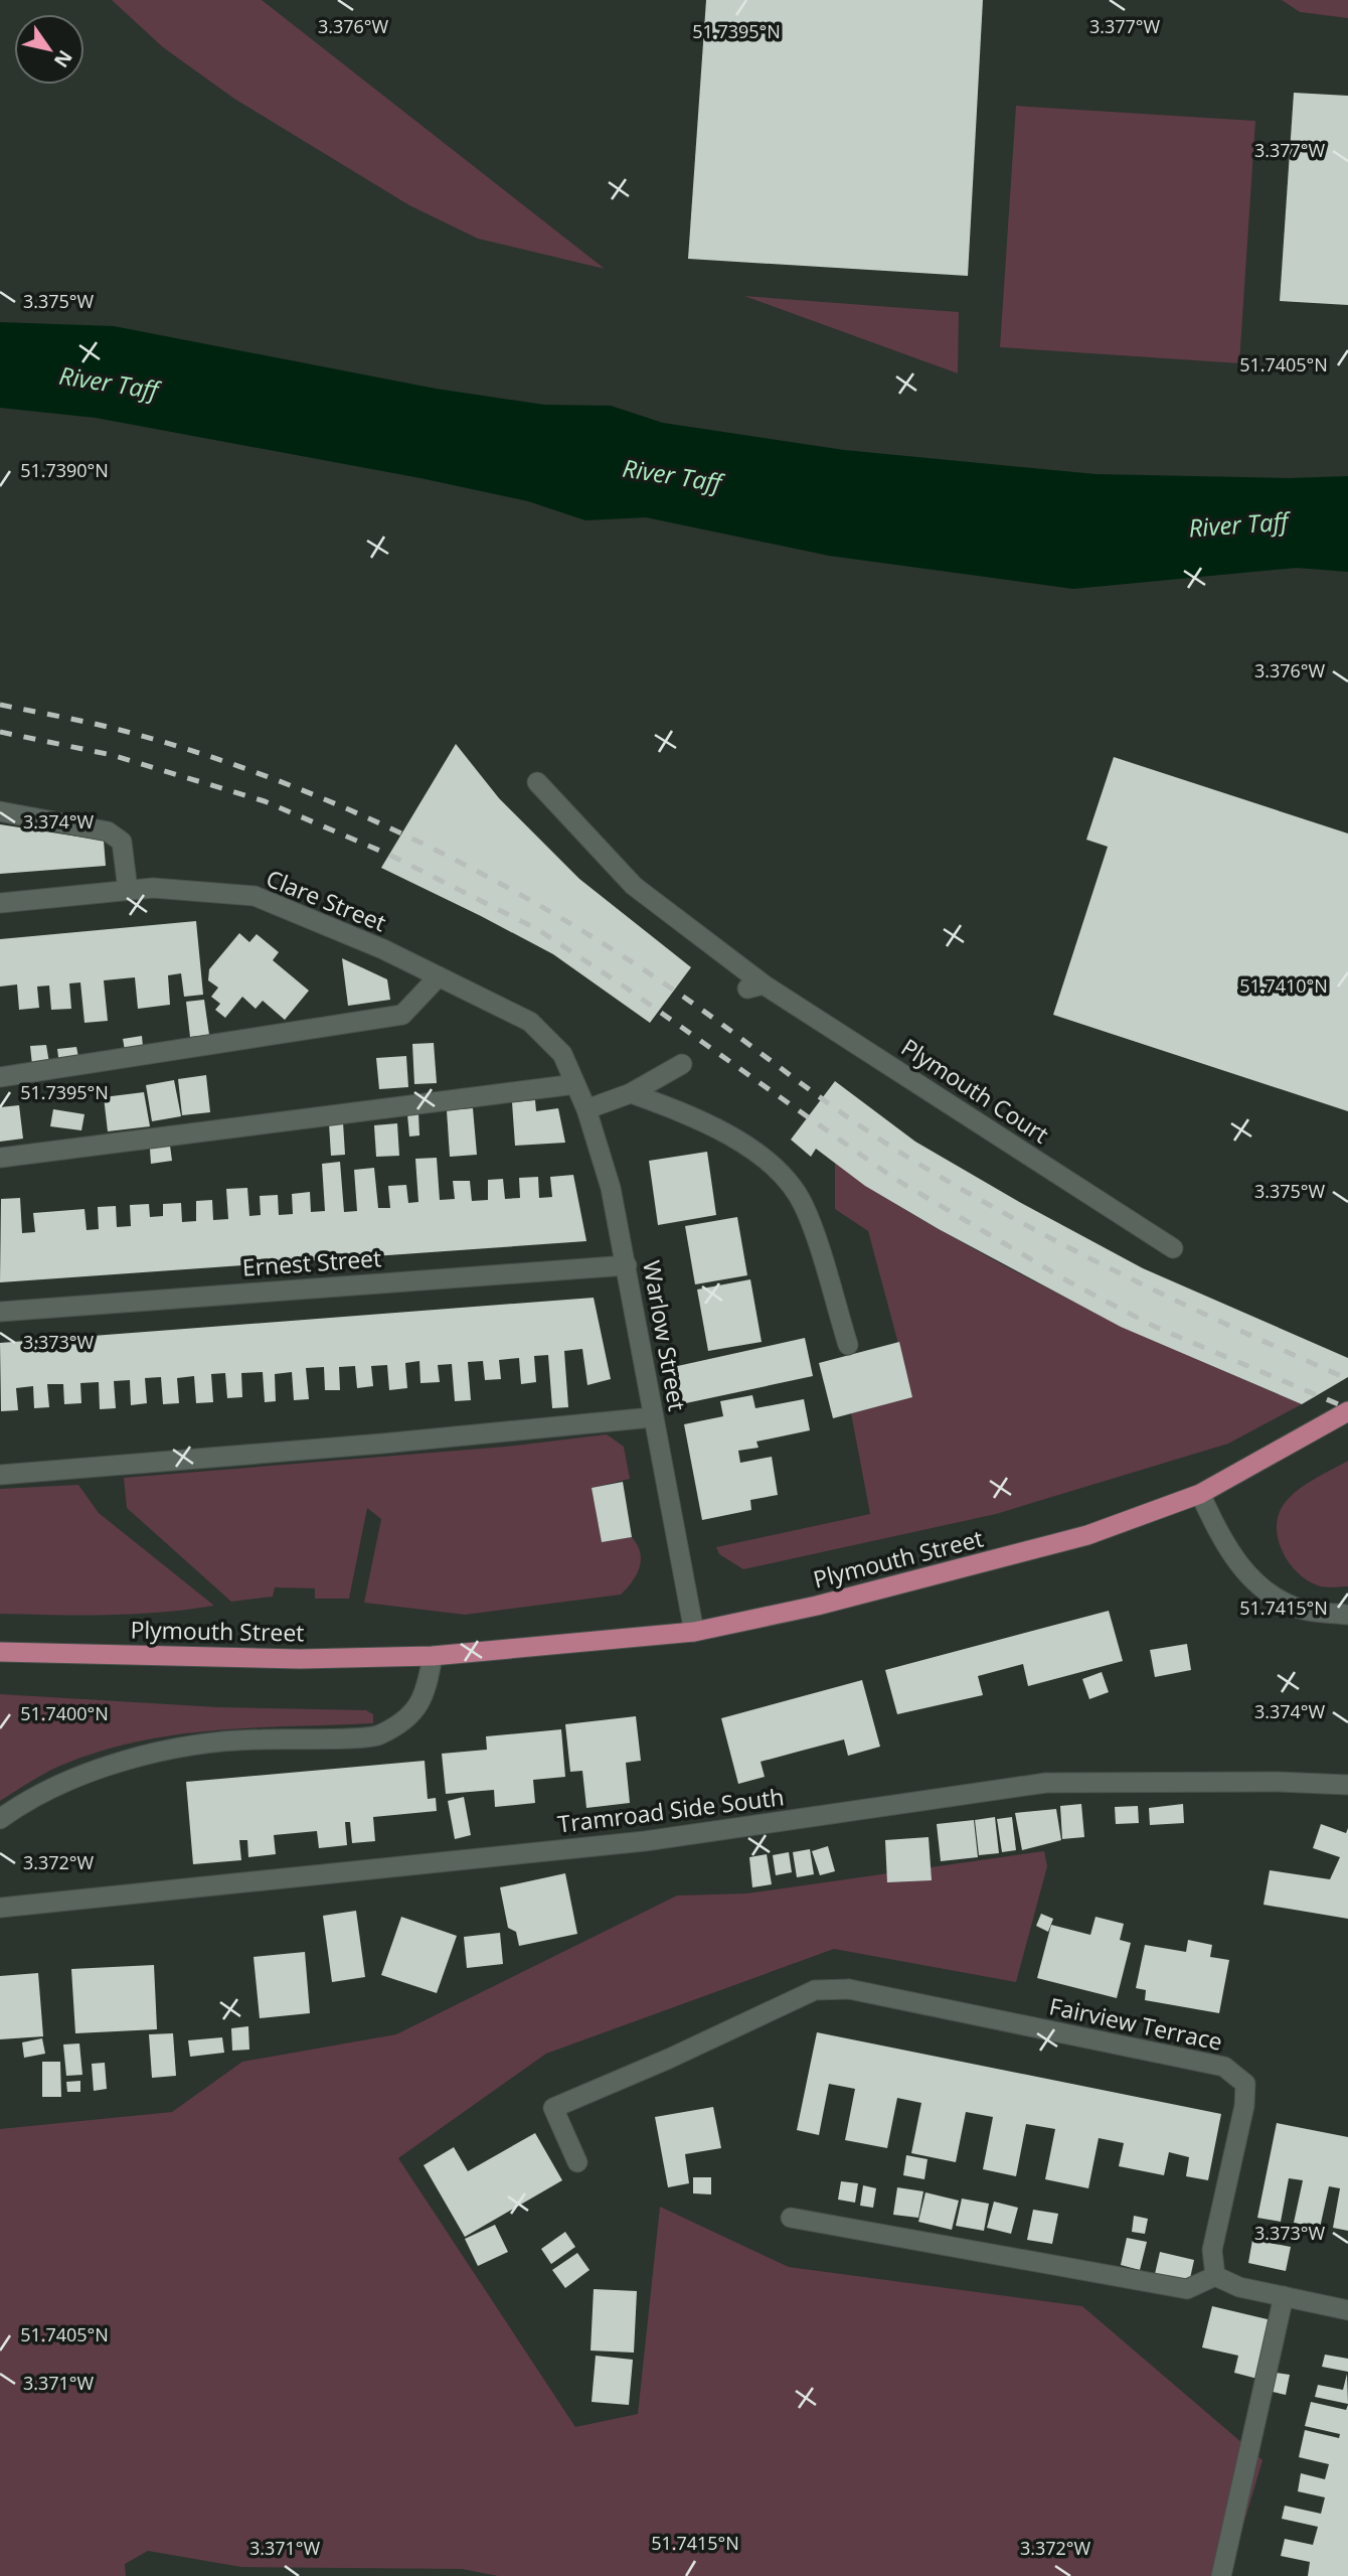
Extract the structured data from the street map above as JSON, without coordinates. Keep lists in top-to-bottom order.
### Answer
{
  "streets": {
    "main road": ["Plymouth Street"],
    "street": [
      "Clare Street",
      "Plymouth Court",
      "Ernest Street",
      "Warlow Street",
      "Tramroad Side South",
      "Fairview Terrace"
    ]
  },
  "crossings": [
    ["Clare Street", "Warlow Street"],
    ["Ernest Street", "Warlow Street"],
    ["Warlow Street", "Plymouth Street"]
  ],
  "water": ["River Taff"],
  "north": "bottom right",
  "coordinates": [
    "3.376°W",
    "3.377°W",
    "51.7395°N",
    "3.375°W",
    "51.7405°N",
    "51.7390°N",
    "3.374°W",
    "51.7410°N",
    "3.373°W",
    "51.7415°N",
    "51.7400°N",
    "3.372°W",
    "3.371°W"
  ]
}
